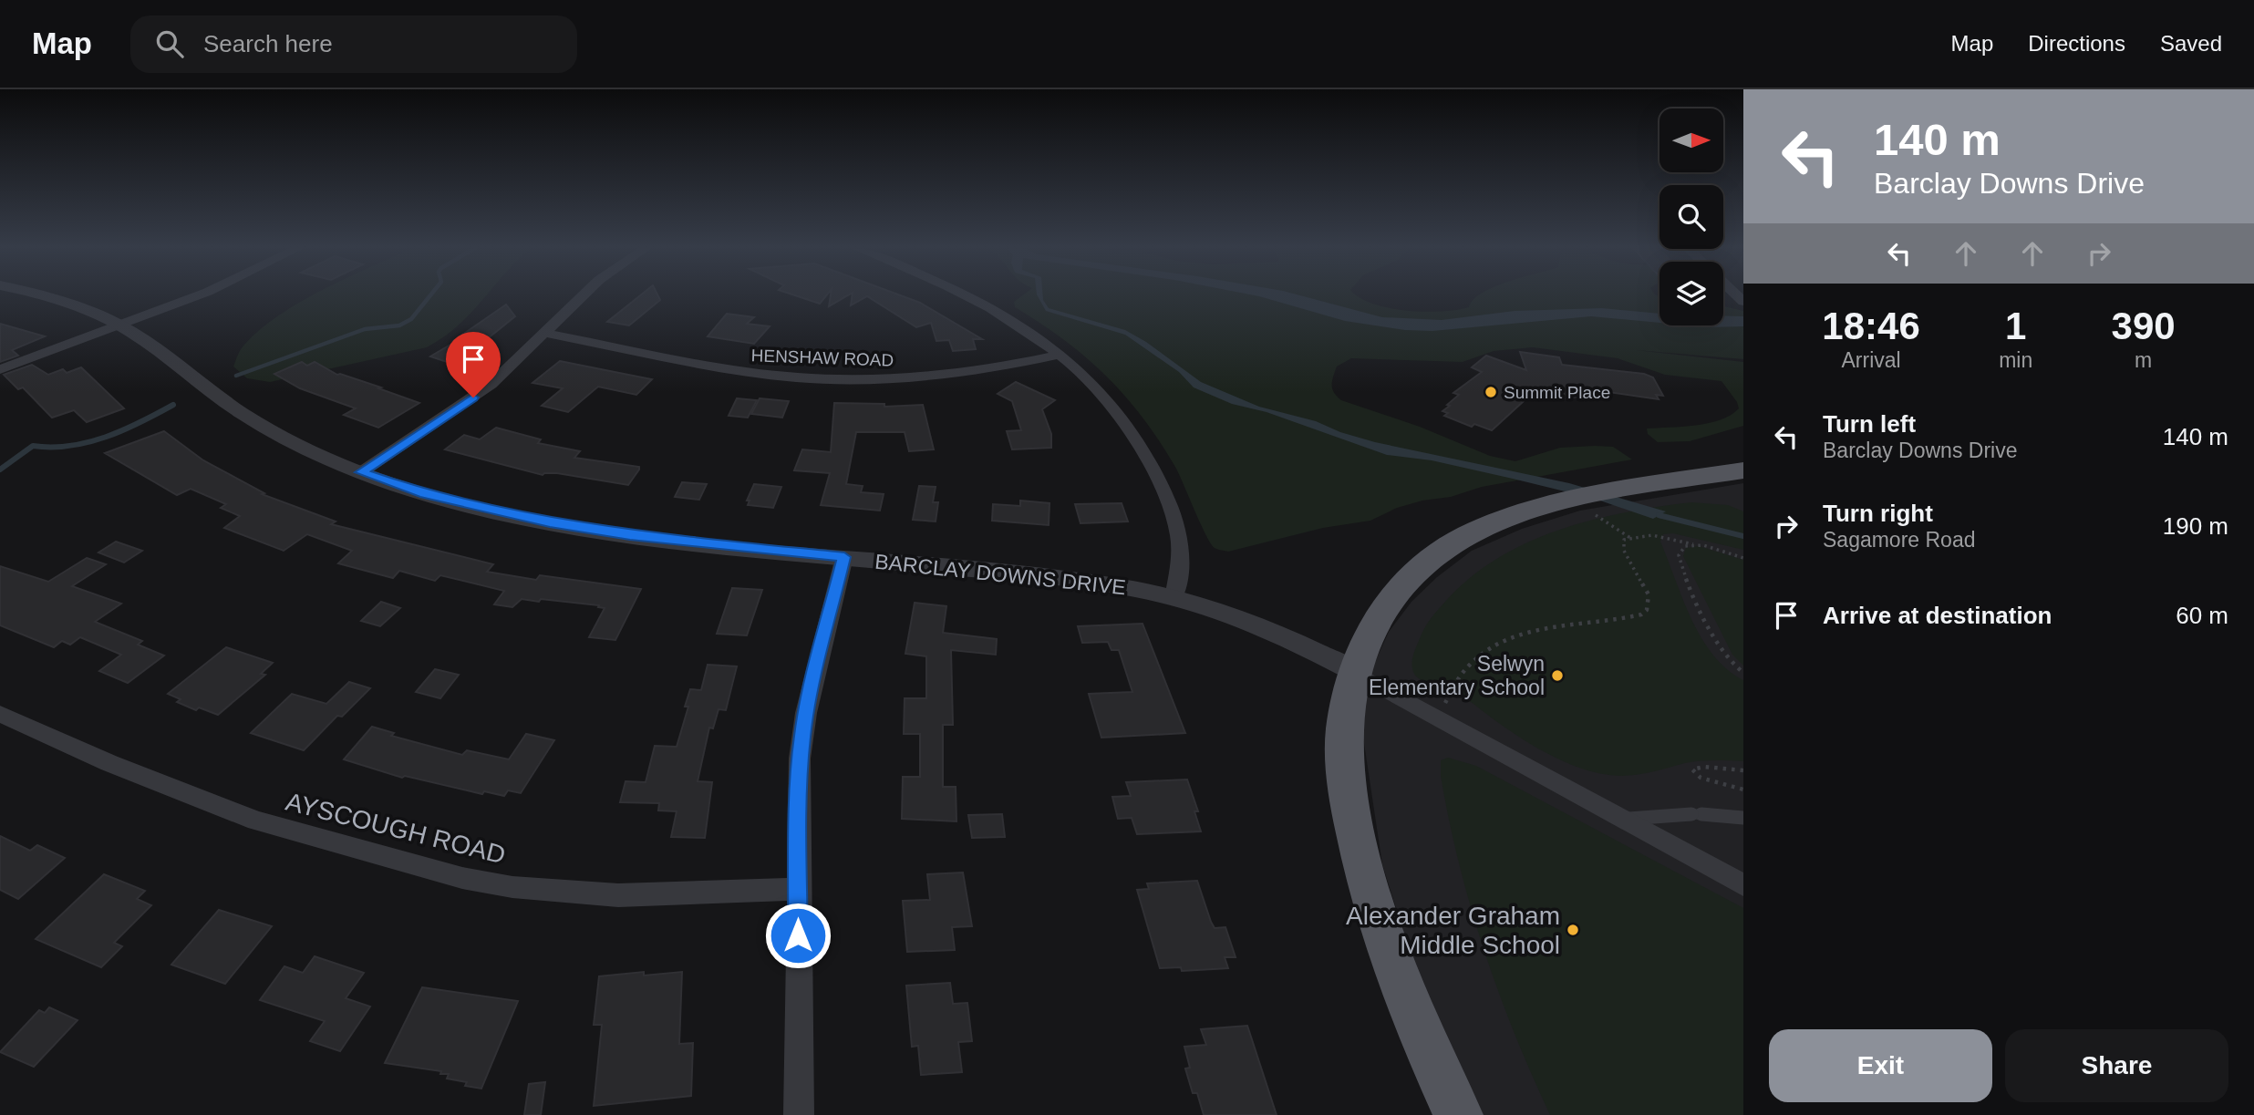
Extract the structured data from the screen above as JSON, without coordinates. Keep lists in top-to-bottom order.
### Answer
{
  "streets": {
    "street": ["HENSHAW ROAD", "BARCLAY DOWNS DRIVE", "AYSCOUGH ROAD"]
  },
  "places": ["Summit Place", "Selwyn Elementary School", "Alexander Graham Middle School"],
  "north": "right",
  "page": {
    "header": "Map",
    "search": "Search here",
    "nav": ["Map", "Directions", "Saved"],
    "turn": ["140 m", "Barclay Downs Drive"],
    "eta": [
      "18:46",
      "Arrival",
      "1",
      "min",
      "390",
      "m"
    ],
    "list": [
      {
        "name": "Turn left",
        "note": "Barclay Downs Drive",
        "value": "140 m"
      },
      {
        "name": "Turn right",
        "note": "Sagamore Road",
        "value": "190 m"
      },
      {
        "name": "Arrive at destination",
        "value": "60 m"
      }
    ],
    "buttons": ["Exit", "Share"]
  }
}
